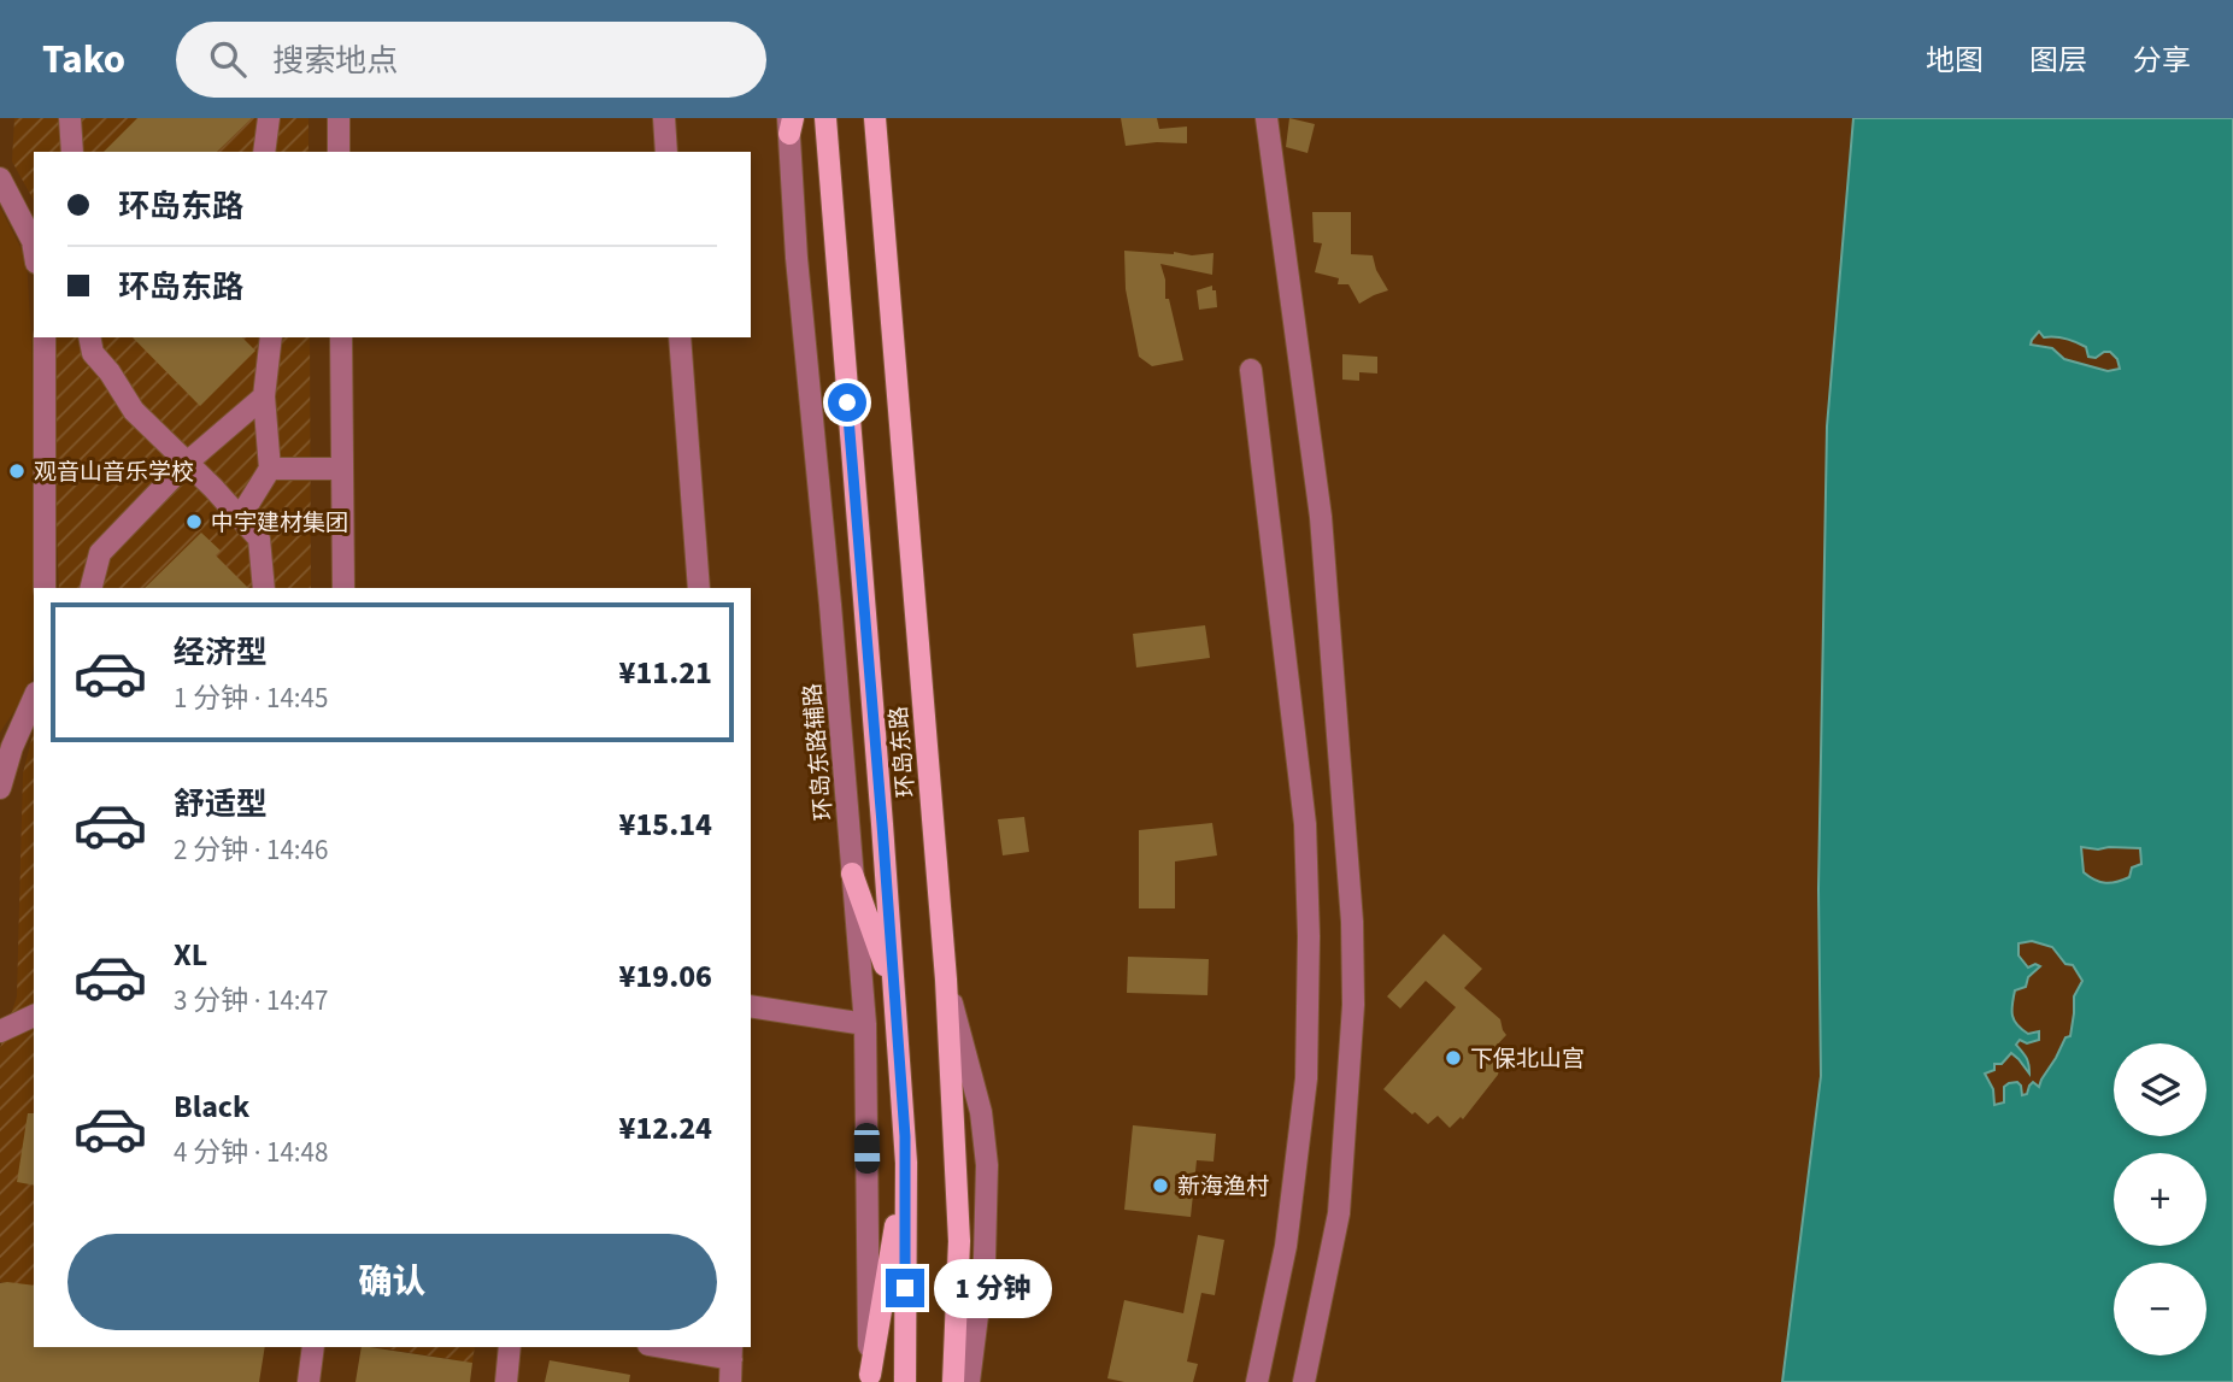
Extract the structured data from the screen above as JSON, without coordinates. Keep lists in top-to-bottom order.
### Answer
{
  "streets": {
    "main road": ["环岛东路"],
    "street": ["环岛东路辅路"]
  },
  "places": [
    "观音山音乐学校",
    "中宇建材集团",
    "下保北山宫",
    "新海渔村"
  ],
  "page": {
    "header": "Tako",
    "search": "搜索地点",
    "nav": ["地图", "图层", "分享"],
    "banner": ["环岛东路", "环岛东路"],
    "list": [
      {
        "name": "经济型",
        "note": "1 分钟 · 14:45",
        "value": "¥11.21"
      },
      {
        "name": "舒适型",
        "note": "2 分钟 · 14:46",
        "value": "¥15.14"
      },
      {
        "name": "XL",
        "note": "3 分钟 · 14:47",
        "value": "¥19.06"
      },
      {
        "name": "Black",
        "note": "4 分钟 · 14:48",
        "value": "¥12.24"
      }
    ],
    "map_buttons": ["+", "−"],
    "buttons": "确认",
    "bubble": "1 分钟"
  }
}
